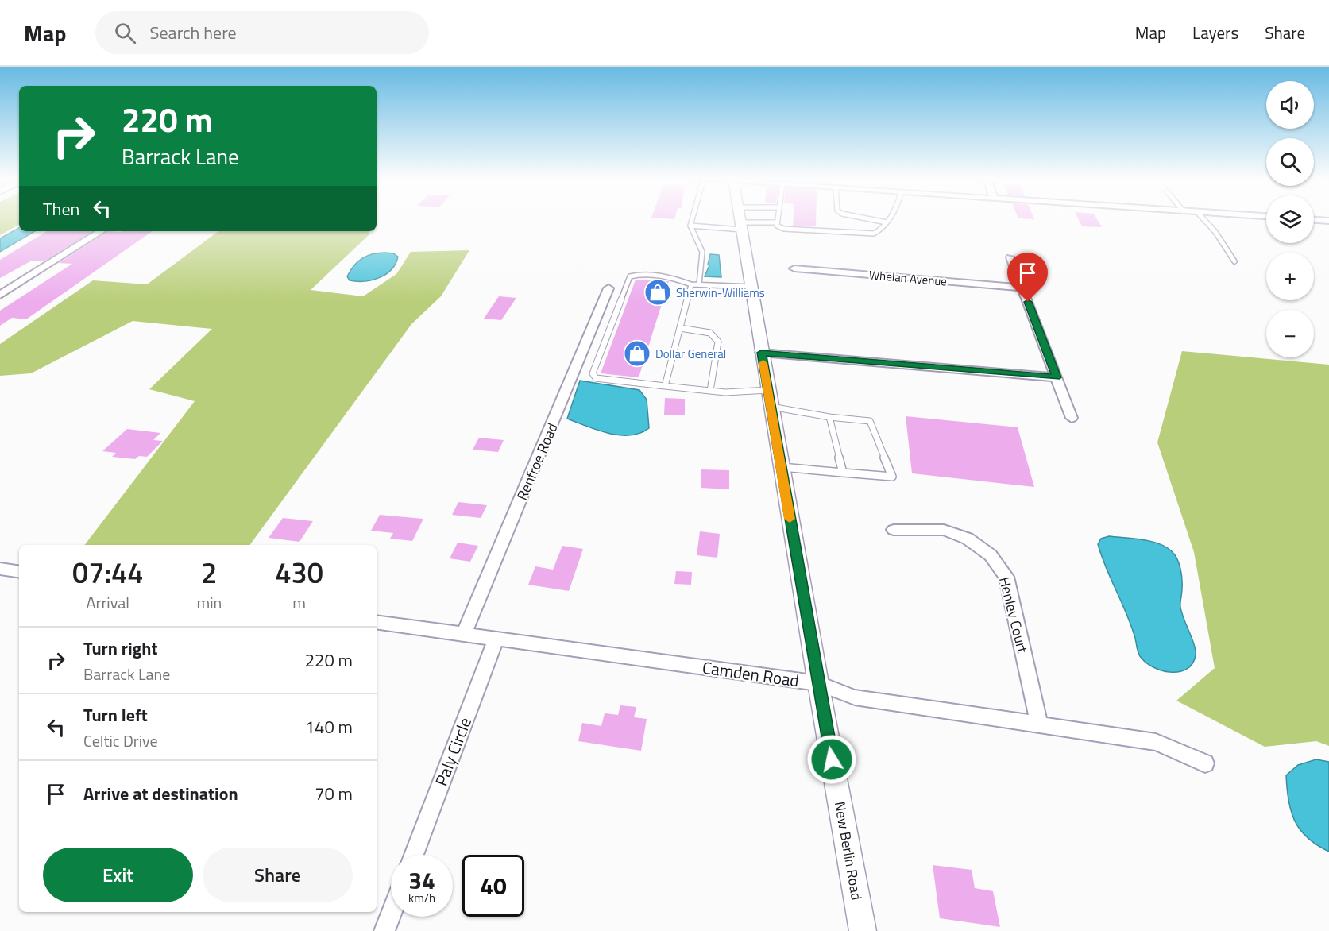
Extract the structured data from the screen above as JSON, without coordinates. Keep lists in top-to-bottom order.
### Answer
{
  "streets": {
    "street": [
      "Whelan Avenue",
      "Renfroe Road",
      "Henley Court",
      "Camden Road",
      "Paly Circle",
      "New Berlin Road"
    ]
  },
  "crossings": [
    ["Renfroe Road", "Camden Road"],
    ["Henley Court", "Camden Road"],
    ["Camden Road", "Paly Circle"],
    ["Camden Road", "New Berlin Road"]
  ],
  "places": {
    "shop": ["Sherwin-Williams", "Dollar General"]
  },
  "page": {
    "header": "Map",
    "search": "Search here",
    "nav": ["Map", "Layers", "Share"],
    "map_buttons": ["+", "−"],
    "turn": ["220 m", "Barrack Lane"],
    "then": "Then",
    "eta": [
      "07:44",
      "Arrival",
      "2",
      "min",
      "430",
      "m"
    ],
    "list": [
      {
        "name": "Turn right",
        "note": "Barrack Lane",
        "value": "220 m"
      },
      {
        "name": "Turn left",
        "note": "Celtic Drive",
        "value": "140 m"
      },
      {
        "name": "Arrive at destination",
        "value": "70 m"
      }
    ],
    "buttons": ["Exit", "Share"],
    "speed": "34 km/h",
    "limit": "40"
  }
}
